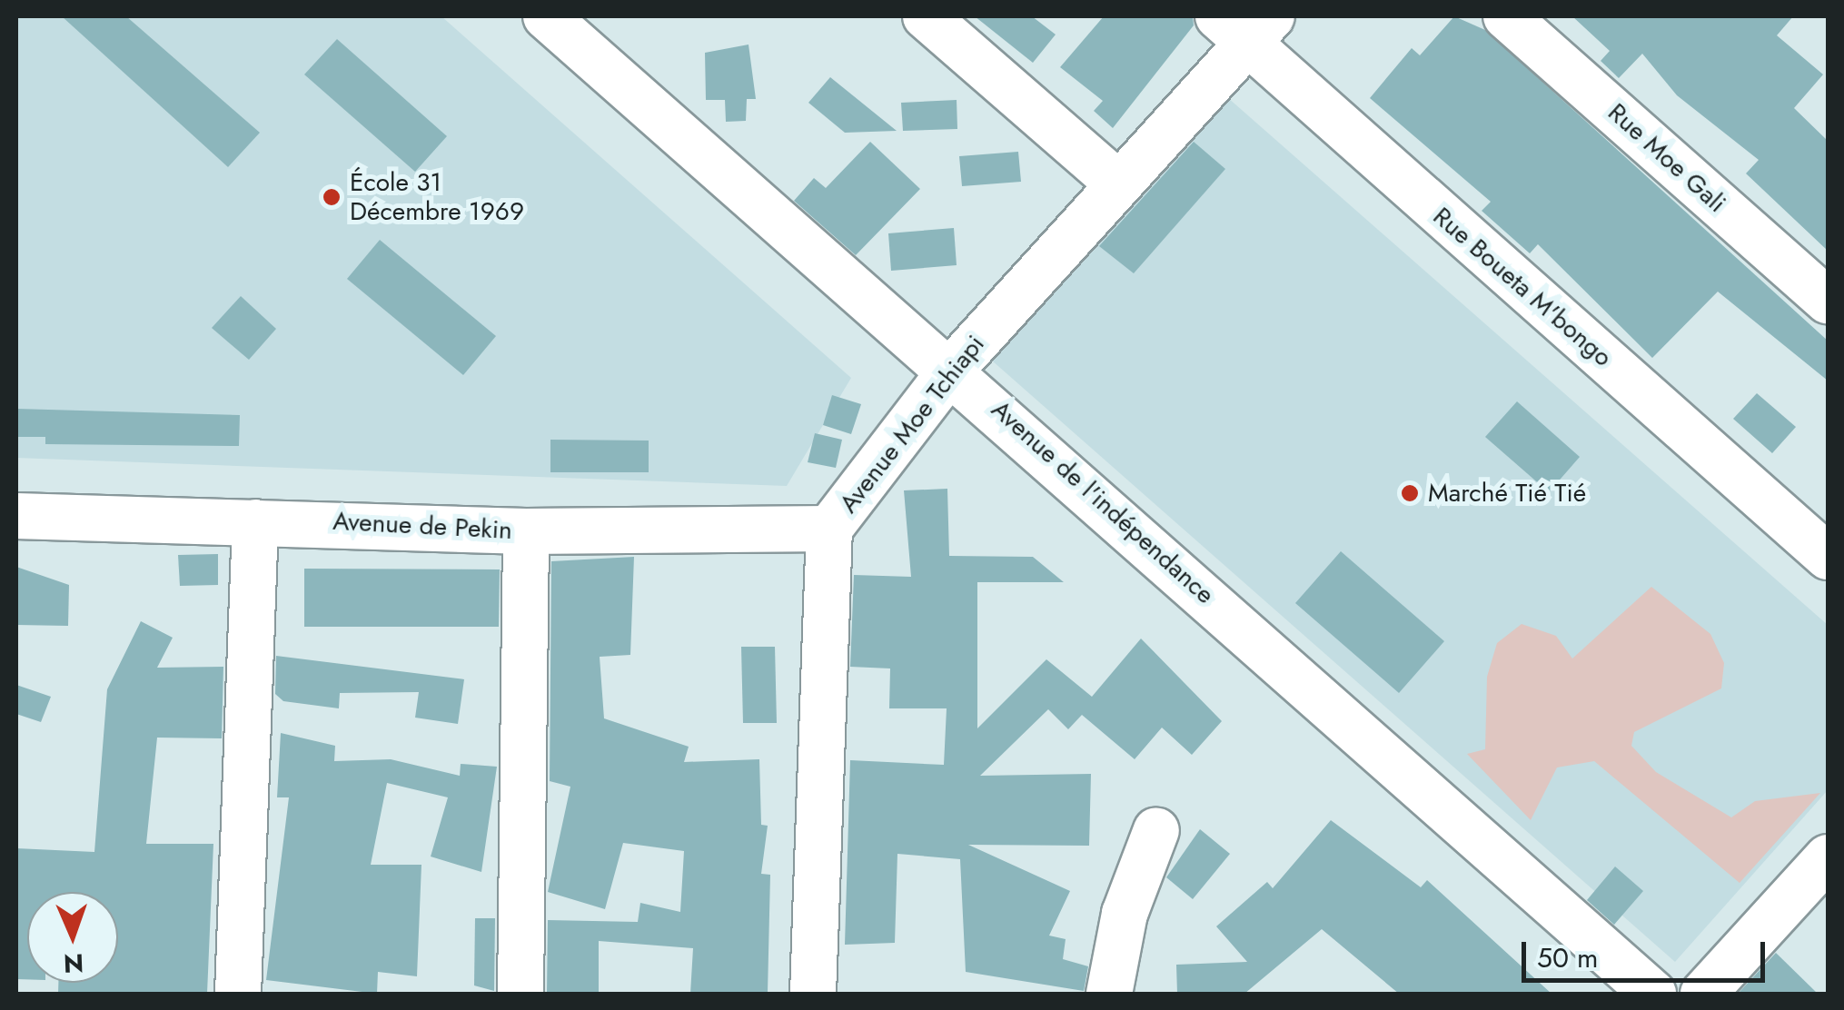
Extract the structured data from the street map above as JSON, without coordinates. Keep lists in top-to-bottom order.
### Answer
{
  "streets": {
    "street": [
      "Rue Moe Gali",
      "Rue Boueta M'bongo",
      "Avenue Moe Tchiapi",
      "Avenue de l'indépendance",
      "Avenue de Pekin"
    ]
  },
  "crossings": [
    ["Rue Boueta M'bongo", "Avenue Moe Tchiapi"],
    ["Avenue Moe Tchiapi", "Avenue de l'indépendance"],
    ["Avenue Moe Tchiapi", "Avenue de Pekin"]
  ],
  "places": ["École 31 Décembre 1969", "Marché Tié Tié"],
  "scale_bar": "50 m",
  "north": "bottom"
}
